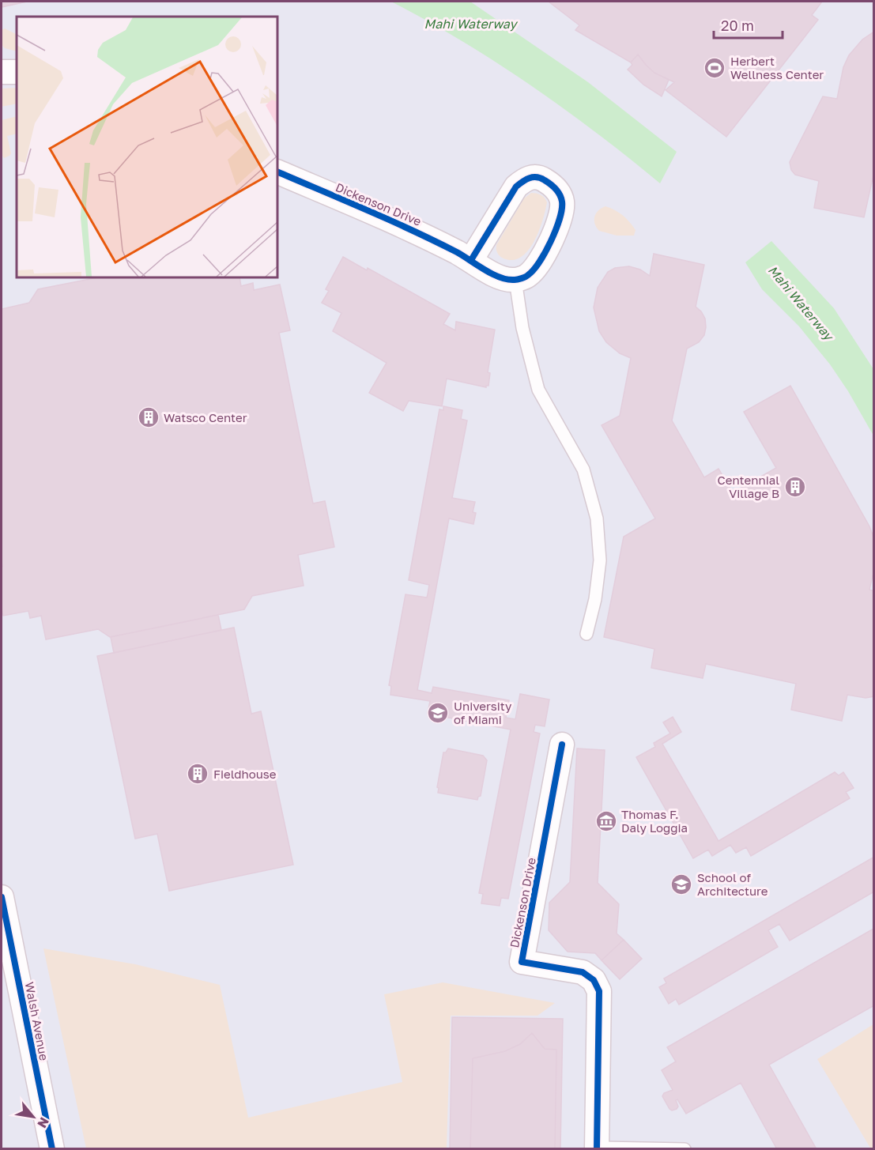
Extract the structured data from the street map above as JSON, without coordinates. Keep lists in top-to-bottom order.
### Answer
{
  "streets": {
    "street": ["Dickenson Drive", "Walsh Avenue"]
  },
  "water": ["Mahi Waterway"],
  "places": {
    "sports": ["Herbert Wellness Center"],
    "building": ["Watsco Center", "Centennial Village B", "Fieldhouse"],
    "school or university": ["University of Miami", "School of Architecture"],
    "museum": ["Thomas F. Daly Loggia"]
  },
  "scale_bar": "20 m",
  "north": "bottom right"
}
